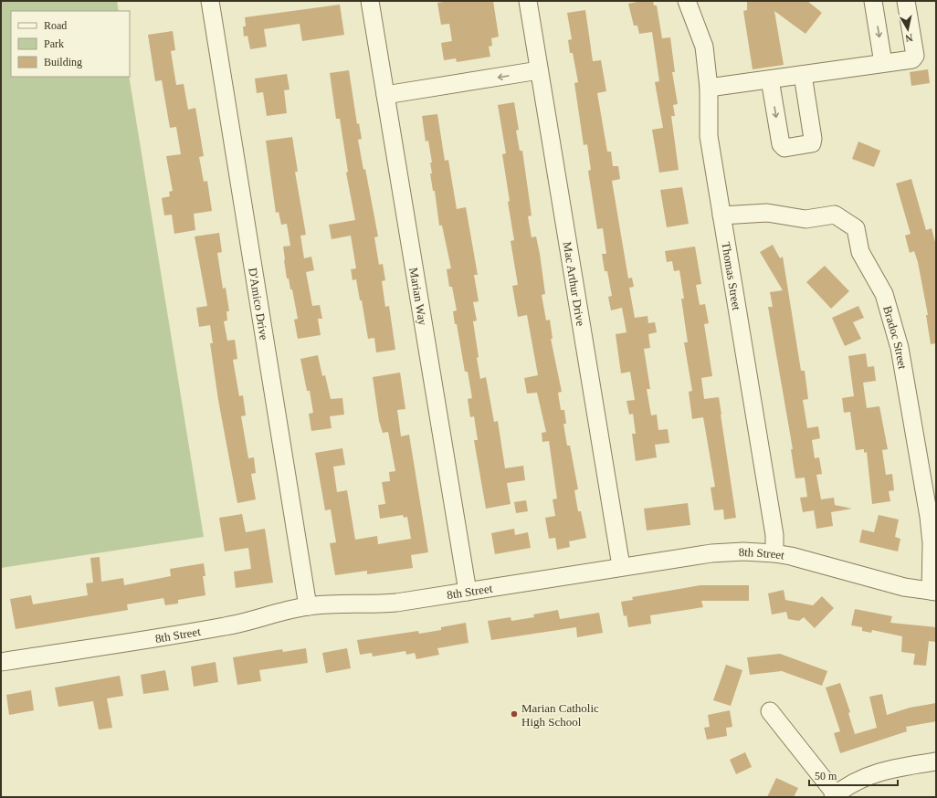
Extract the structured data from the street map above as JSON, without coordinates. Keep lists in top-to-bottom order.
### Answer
{
  "streets": {
    "street": [
      "Thomas Street",
      "Mac Arthur Drive",
      "Marian Way",
      "D'Amico Drive",
      "Bradoc Street",
      "8th Street"
    ]
  },
  "crossings": [
    ["Thomas Street", "Bradoc Street"],
    ["Thomas Street", "8th Street"],
    ["Mac Arthur Drive", "8th Street"],
    ["Marian Way", "8th Street"],
    ["D'Amico Drive", "8th Street"],
    ["Bradoc Street", "8th Street"]
  ],
  "places": ["Marian Catholic High School"],
  "legend": ["Road", "Park", "Building"],
  "scale_bar": "50 m",
  "north": "bottom"
}
